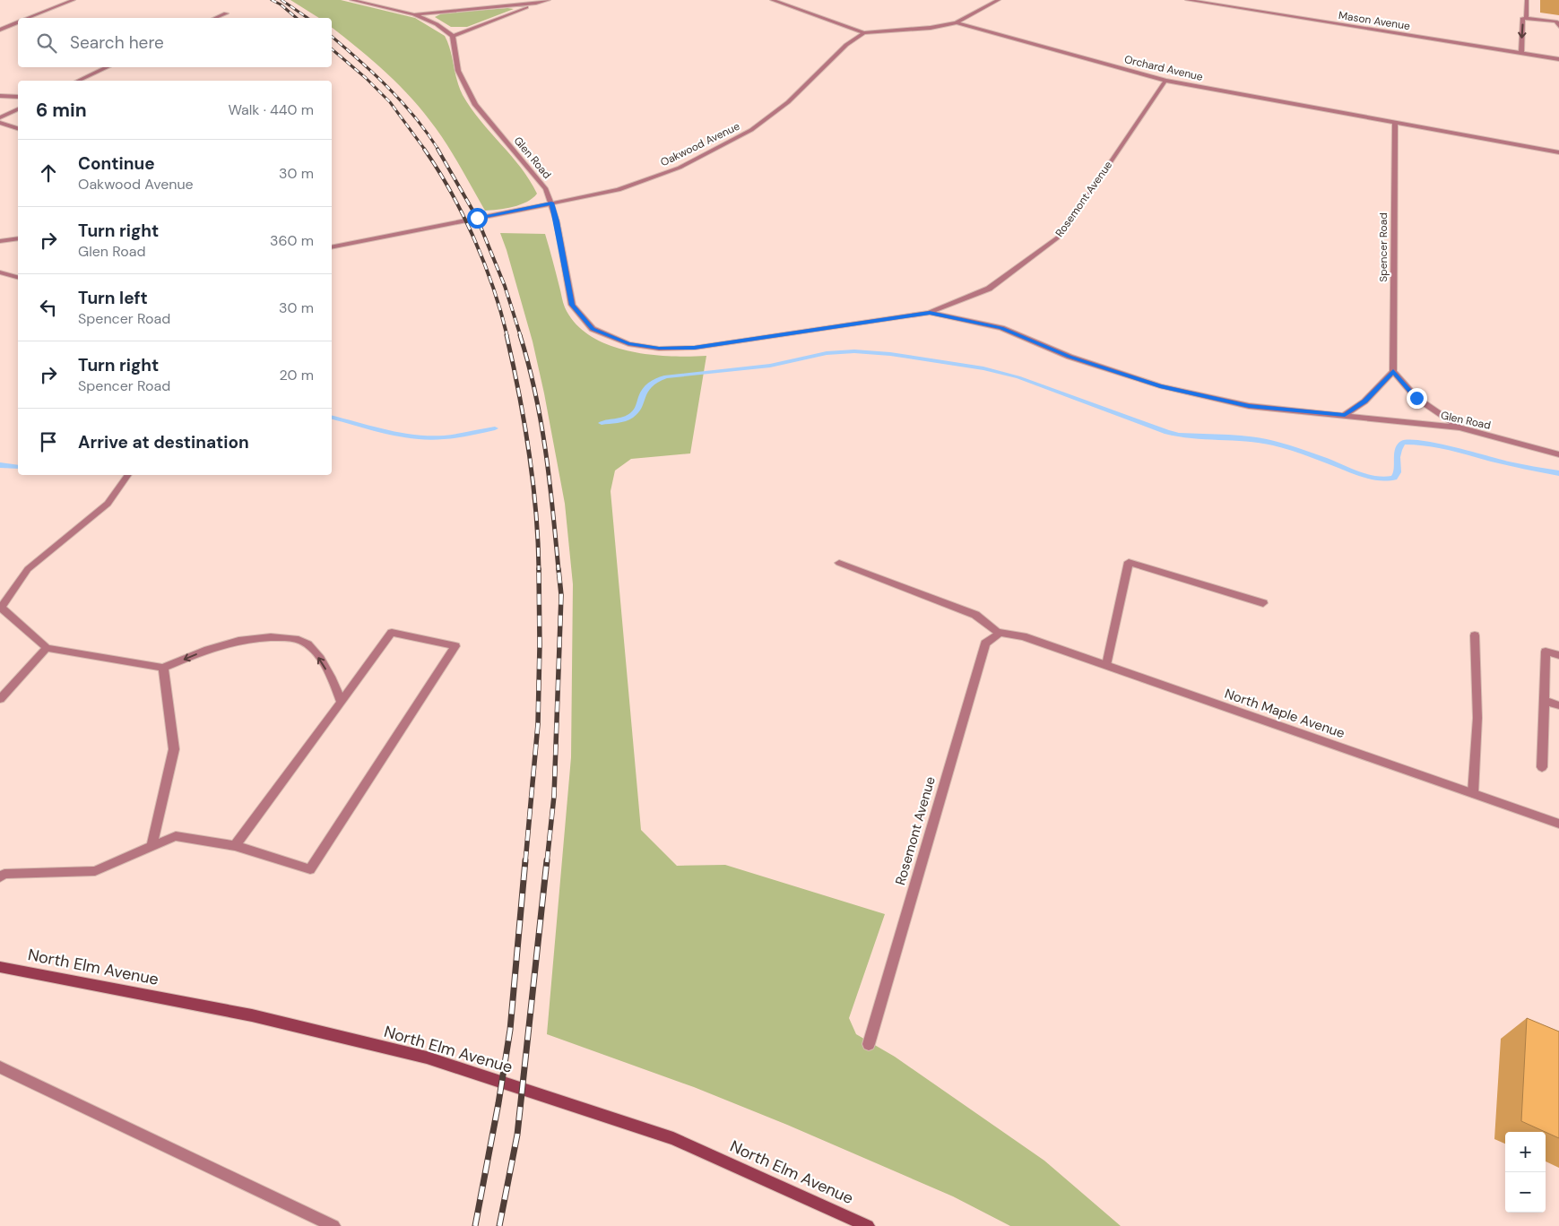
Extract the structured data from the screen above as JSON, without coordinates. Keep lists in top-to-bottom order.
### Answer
{
  "streets": {
    "main road": ["North Elm Avenue"],
    "street": [
      "Mason Avenue",
      "Orchard Avenue",
      "Oakwood Avenue",
      "Glen Road",
      "Rosemont Avenue",
      "Spencer Road",
      "North Maple Avenue"
    ]
  },
  "crossings": [
    ["Orchard Avenue", "Oakwood Avenue"],
    ["Orchard Avenue", "Rosemont Avenue"],
    ["Orchard Avenue", "Spencer Road"],
    ["Oakwood Avenue", "Glen Road"],
    ["Glen Road", "Rosemont Avenue"],
    ["Rosemont Avenue", "North Maple Avenue"]
  ],
  "page": {
    "search": "Search here",
    "heading": ["6 min", "Walk · 440 m"],
    "list": [
      ["Continue", "Oakwood Avenue", "30 m"],
      ["Turn right", "Glen Road", "360 m"],
      ["Turn left", "Spencer Road", "30 m"],
      ["Turn right", "Spencer Road", "20 m"],
      "Arrive at destination"
    ],
    "map_buttons": ["+", "−"]
  }
}
